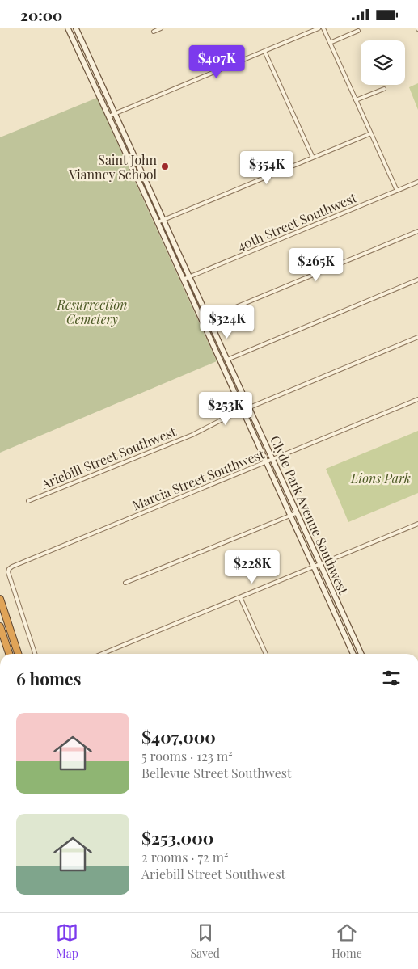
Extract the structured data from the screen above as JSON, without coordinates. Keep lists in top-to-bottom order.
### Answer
{
  "streets": {
    "main road": ["Clyde Park Avenue Southwest"],
    "street": ["40th Street Southwest", "Ariebill Street Southwest", "Marcia Street Southwest"]
  },
  "crossings": [
    ["40th Street Southwest", "Clyde Park Avenue Southwest"],
    ["Ariebill Street Southwest", "Clyde Park Avenue Southwest"],
    ["Marcia Street Southwest", "Clyde Park Avenue Southwest"]
  ],
  "parks": ["Resurrection Cemetery", "Lions Park"],
  "places": ["Saint John Vianney School"],
  "page": {
    "status": "20:00",
    "price": [
      "$407K",
      "$354K",
      "$265K",
      "$324K",
      "$253K",
      "$228K"
    ],
    "heading": "6 homes",
    "list": [
      {
        "name": "$407,000",
        "note": "5 rooms · 123 m² · Bellevue Street Southwest"
      },
      {
        "name": "$253,000",
        "note": "2 rooms · 72 m² · Ariebill Street Southwest"
      }
    ],
    "tabs": ["Map", "Saved", "Home"]
  }
}
